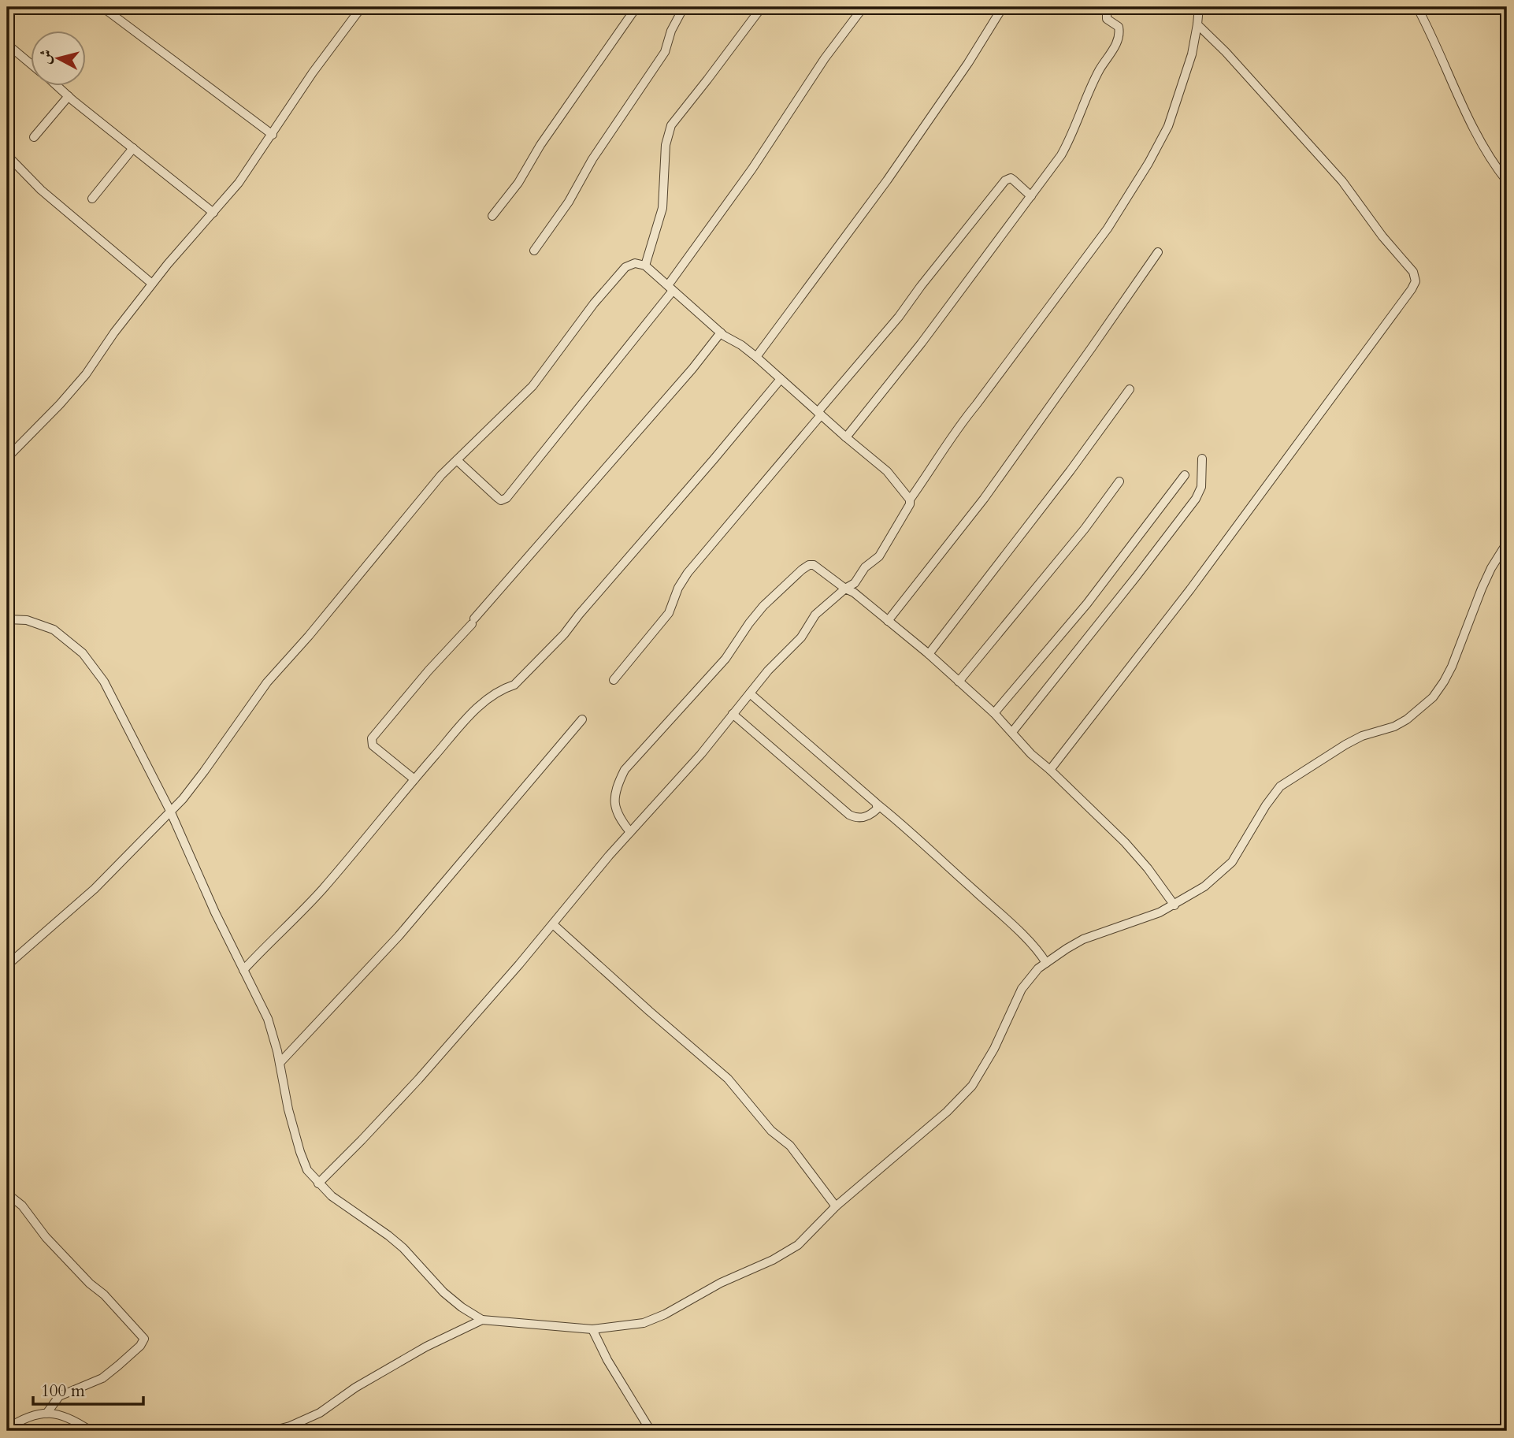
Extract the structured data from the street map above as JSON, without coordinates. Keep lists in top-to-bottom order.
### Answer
{
  "scale_bar": "100 m",
  "north": "left"
}
